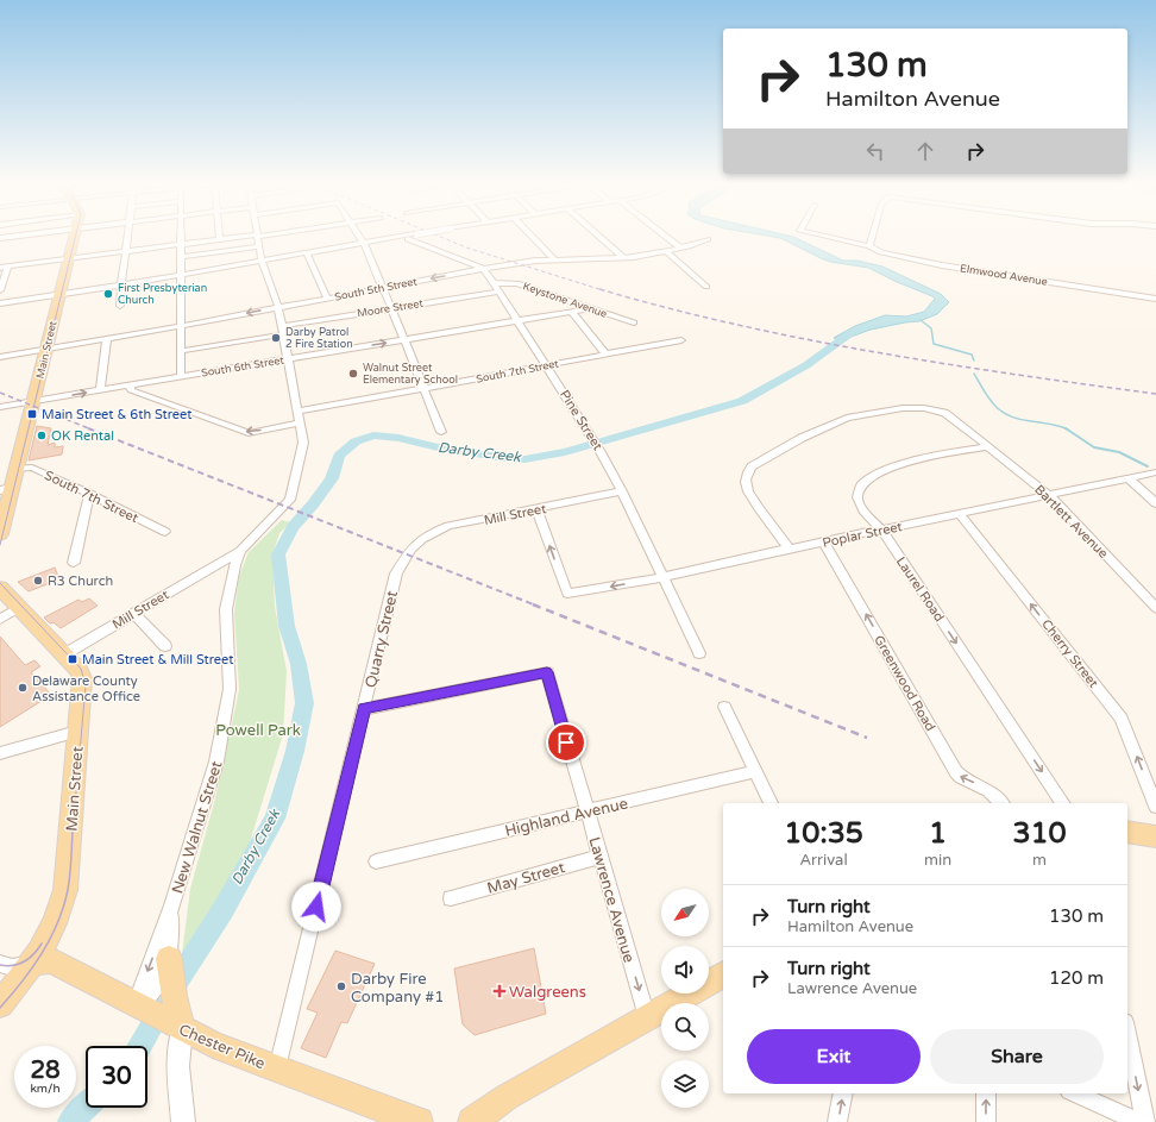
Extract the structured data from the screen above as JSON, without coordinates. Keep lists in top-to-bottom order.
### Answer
{
  "streets": {
    "main road": ["Main Street", "Chester Pike"],
    "street": [
      "Elmwood Avenue",
      "South 5th Street",
      "Keystone Avenue",
      "Moore Street",
      "South 6th Street",
      "South 7th Street",
      "Pine Street",
      "Mill Street",
      "Bartlett Avenue",
      "Poplar Street",
      "Laurel Road",
      "Quarry Street",
      "Cherry Street",
      "Greenwood Road",
      "Highland Avenue",
      "New Walnut Street",
      "May Street",
      "Lawrence Avenue"
    ]
  },
  "crossings": [
    ["South 5th Street", "Main Street"],
    ["South 5th Street", "Pine Street"],
    ["Keystone Avenue", "South 6th Street"],
    ["Keystone Avenue", "Pine Street"],
    ["Moore Street", "Pine Street"],
    ["Main Street", "South 6th Street"],
    ["Main Street", "South 7th Street"],
    ["Main Street", "Mill Street"],
    ["Main Street", "Chester Pike"],
    ["South 6th Street", "Pine Street"],
    ["South 7th Street", "Pine Street"],
    ["Pine Street", "Mill Street"],
    ["Pine Street", "Poplar Street"],
    ["Mill Street", "Poplar Street"],
    ["Mill Street", "Quarry Street"],
    ["Mill Street", "New Walnut Street"],
    ["Bartlett Avenue", "Poplar Street"],
    ["Bartlett Avenue", "Laurel Road"],
    ["Poplar Street", "Laurel Road"],
    ["Poplar Street", "Cherry Street"],
    ["Poplar Street", "Greenwood Road"],
    ["Quarry Street", "Lawrence Avenue"],
    ["Quarry Street", "Chester Pike"],
    ["Highland Avenue", "Lawrence Avenue"],
    ["New Walnut Street", "Chester Pike"],
    ["May Street", "Lawrence Avenue"]
  ],
  "one_way": ["Laurel Road", "Cherry Street", "Greenwood Road"],
  "water": ["Darby Creek"],
  "parks": ["Powell Park"],
  "places": {
    "other": [
      "First Presbyterian Church",
      "Darby Patrol 2 Fire Station",
      "Walnut Street Elementary School",
      "OK Rental",
      "R3 Church",
      "Delaware County Assistance Office",
      "Darby Fire Company #1"
    ],
    "transit": ["Main Street & 6th Street", "Main Street & Mill Street"],
    "health": ["Walgreens"]
  },
  "north": "bottom left",
  "page": {
    "turn": ["130 m", "Hamilton Avenue"],
    "eta": [
      "10:35",
      "Arrival",
      "1",
      "min",
      "310",
      "m"
    ],
    "list": [
      {
        "name": "Turn right",
        "note": "Hamilton Avenue",
        "value": "130 m"
      },
      {
        "name": "Turn right",
        "note": "Lawrence Avenue",
        "value": "120 m"
      }
    ],
    "buttons": ["Exit", "Share"],
    "speed": "28 km/h",
    "limit": "30"
  }
}
